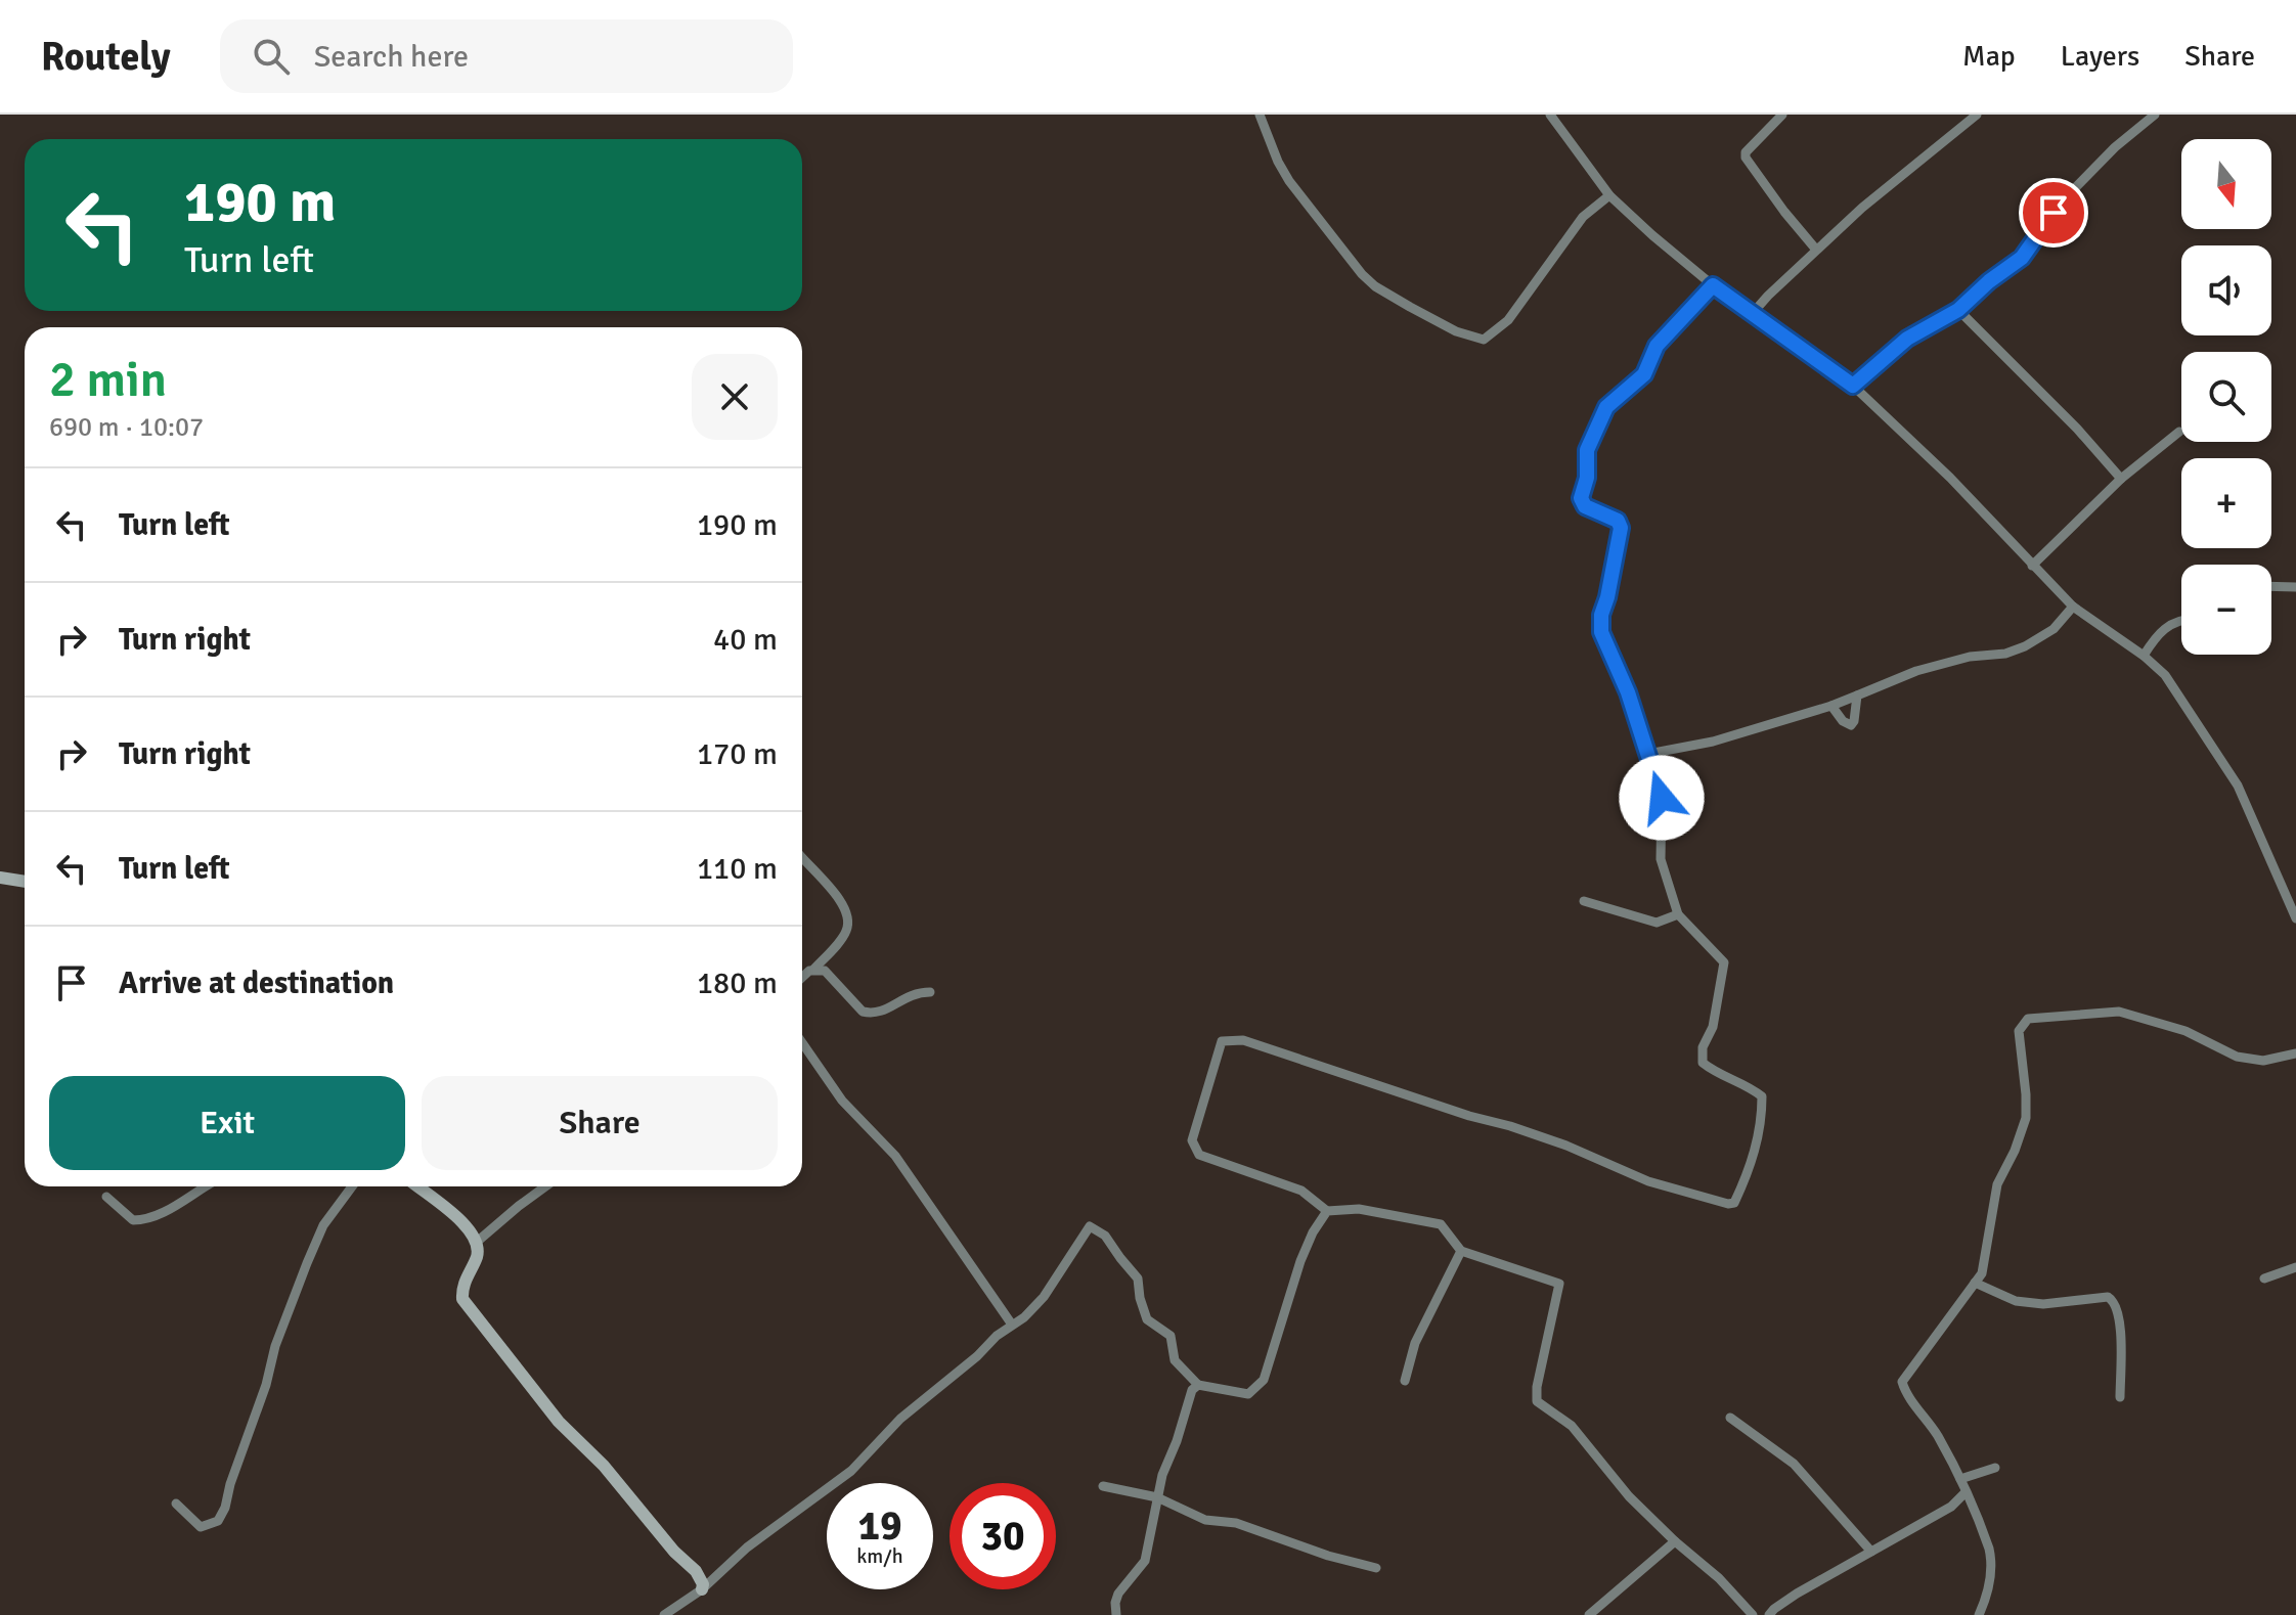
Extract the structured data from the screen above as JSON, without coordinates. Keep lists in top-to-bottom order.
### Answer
{
  "north": "bottom",
  "page": {
    "header": "Routely",
    "search": "Search here",
    "nav": ["Map", "Layers", "Share"],
    "map_buttons": ["+", "−"],
    "turn": ["190 m", "Turn left"],
    "heading": ["2 min", "690 m · 10:07"],
    "list": [
      {
        "name": "Turn left",
        "value": "190 m"
      },
      {
        "name": "Turn right",
        "value": "40 m"
      },
      {
        "name": "Turn right",
        "value": "170 m"
      },
      {
        "name": "Turn left",
        "value": "110 m"
      },
      {
        "name": "Arrive at destination",
        "value": "180 m"
      }
    ],
    "buttons": ["Exit", "Share"],
    "speed": "19 km/h",
    "limit": "30"
  }
}
